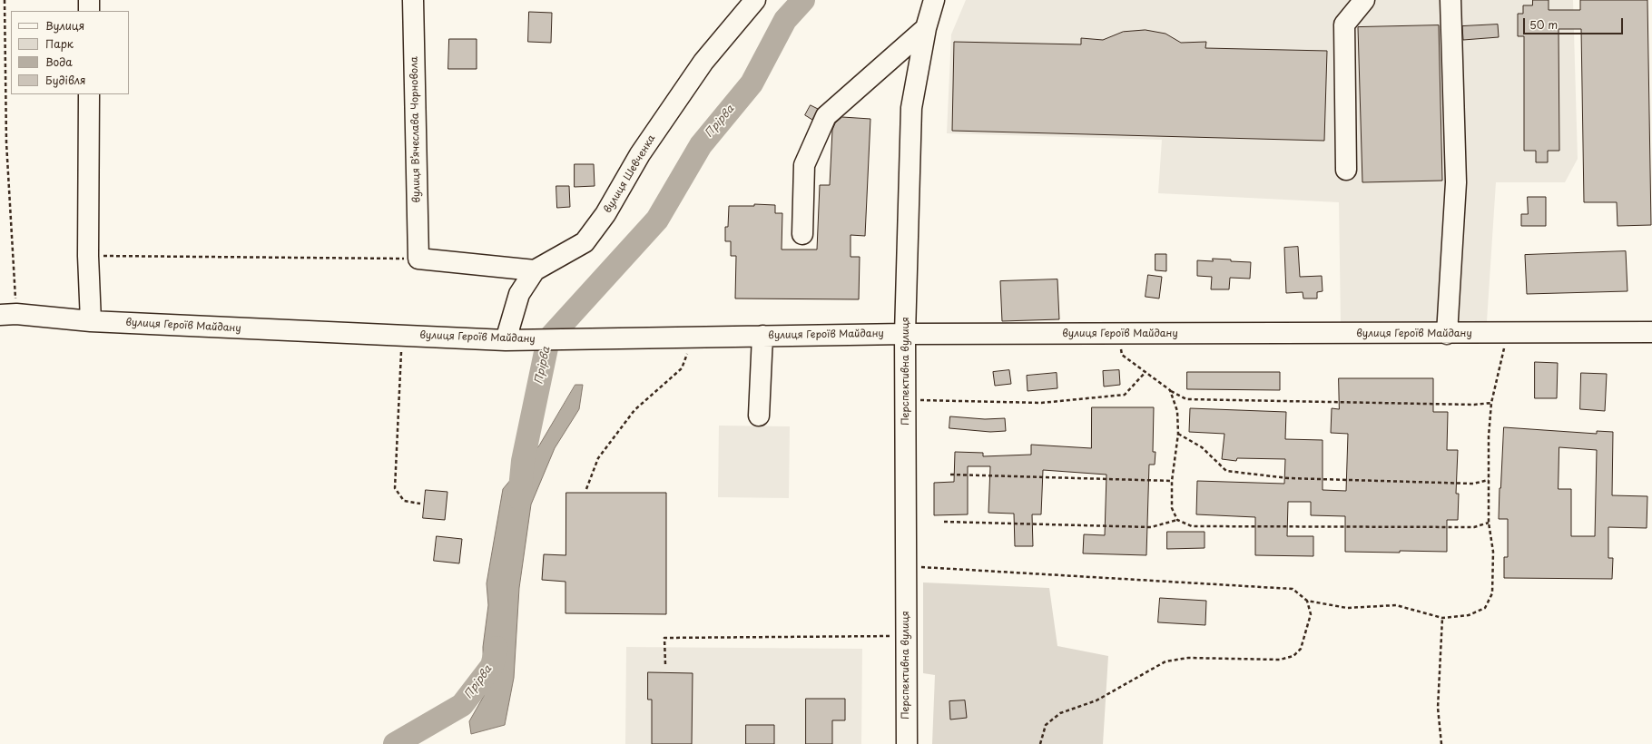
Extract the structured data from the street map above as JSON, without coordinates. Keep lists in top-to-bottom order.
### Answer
{
  "streets": {
    "street": [
      "вулиця Вʼячеслава Чорновола",
      "вулиця Шевченка",
      "вулиця Героїв Майдану",
      "Перспективна вулиця"
    ]
  },
  "crossings": [
    ["вулиця Шевченка", "вулиця Героїв Майдану"],
    ["вулиця Героїв Майдану", "Перспективна вулиця"]
  ],
  "water": ["Прірва"],
  "legend": [
    "Вулиця",
    "Парк",
    "Вода",
    "Будівля"
  ],
  "scale_bar": "50 m"
}
